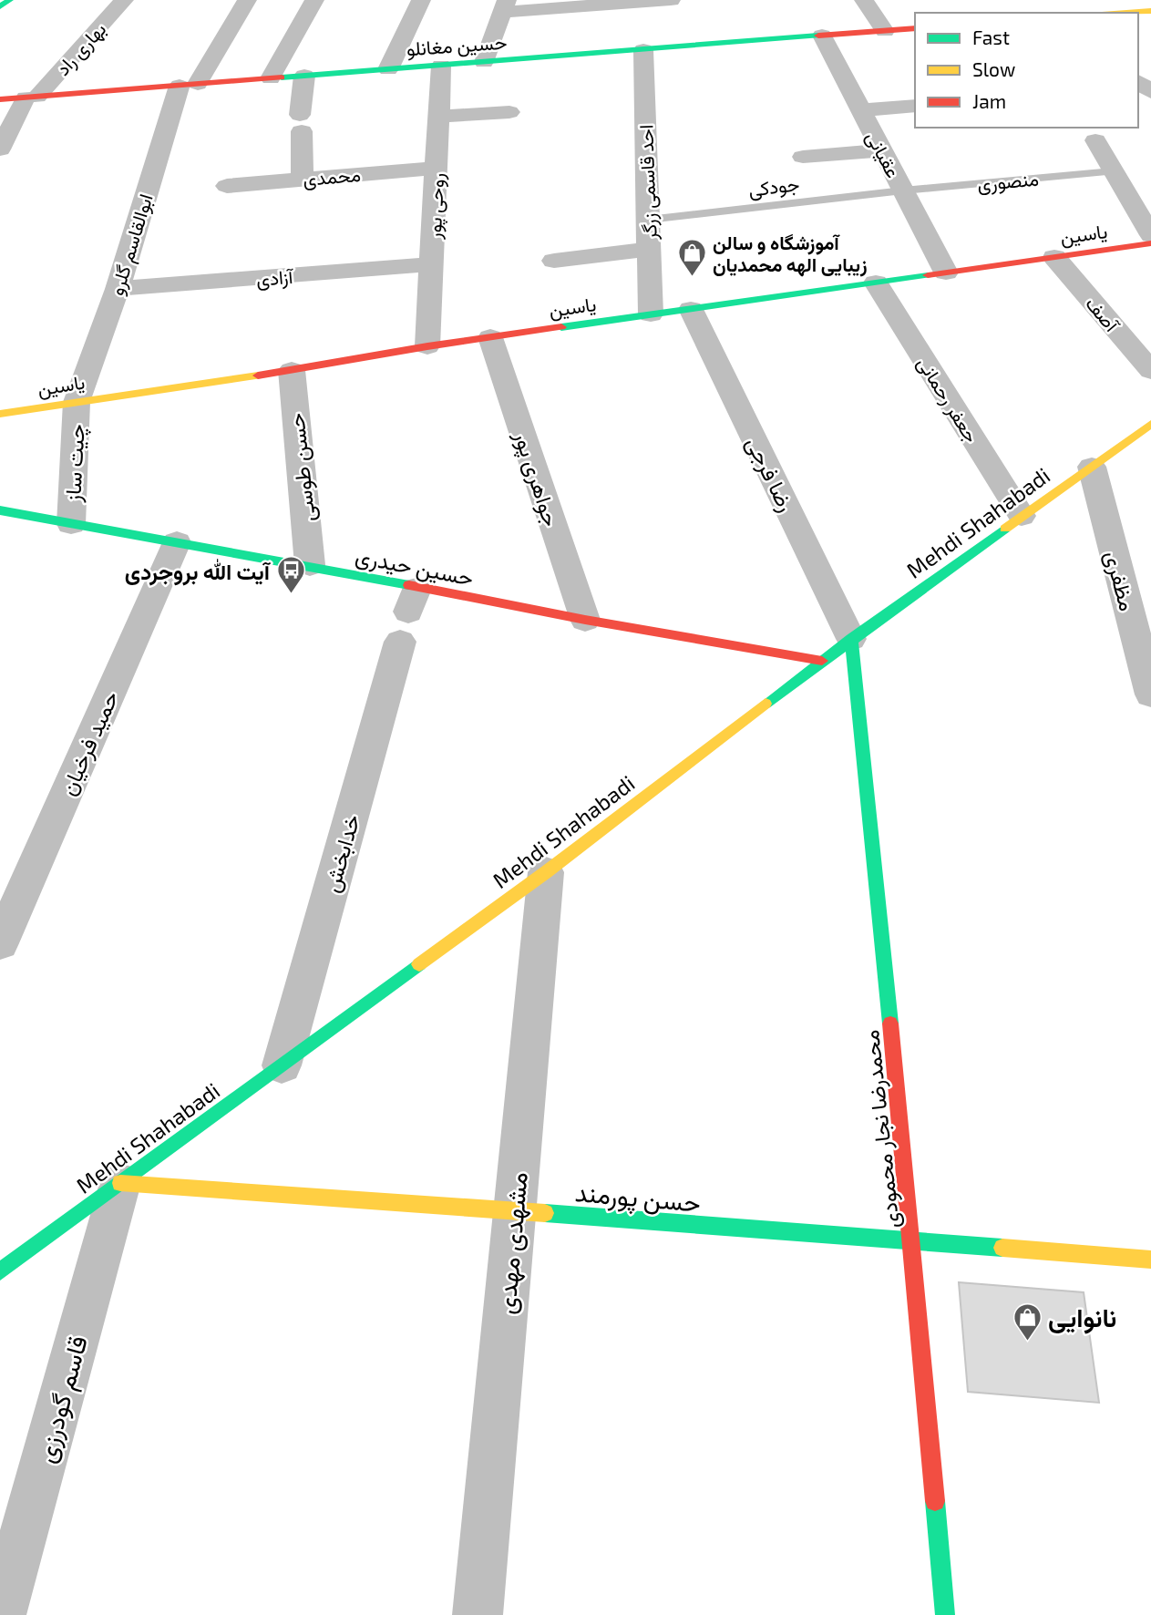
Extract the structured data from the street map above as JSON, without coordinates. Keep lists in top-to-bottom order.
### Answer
{
  "streets": {
    "street": [
      "حسین مغانلو",
      "بهاری راد",
      "عقیانی",
      "محمدی",
      "احد قاسمی زرگر",
      "روحی پور",
      "یاسین",
      "ابوالقاسم گلرو",
      "آزادی",
      "آصف",
      "جعفر رحمانی",
      "چیت ساز",
      "حسن طوسی",
      "رضا فرجی",
      "جواهری پور",
      "Mehdi Shahabadi",
      "حسین حیدری",
      "مظفری",
      "حمید فرخیان",
      "خدابخش",
      "محمدرضا نجار محمودی",
      "حسن پورمند",
      "مشهدی مهدی",
      "قاسم گودرزی"
    ],
    "lane": ["منصوری", "جودکی"]
  },
  "crossings": [
    ["حسین مغانلو", "بهاری راد"],
    ["حسین مغانلو", "عقیانی"],
    ["حسین مغانلو", "احد قاسمی زرگر"],
    ["حسین مغانلو", "روحی پور"],
    ["حسین مغانلو", "ابوالقاسم گلرو"],
    ["عقیانی", "منصوری"],
    ["عقیانی", "جودکی"],
    ["عقیانی", "یاسین"],
    ["محمدی", "روحی پور"],
    ["منصوری", "جودکی"],
    ["احد قاسمی زرگر", "جودکی"],
    ["احد قاسمی زرگر", "یاسین"],
    ["روحی پور", "یاسین"],
    ["روحی پور", "آزادی"],
    ["یاسین", "ابوالقاسم گلرو"],
    ["یاسین", "آصف"],
    ["یاسین", "جعفر رحمانی"],
    ["یاسین", "چیت ساز"],
    ["یاسین", "حسن طوسی"],
    ["یاسین", "رضا فرجی"],
    ["یاسین", "جواهری پور"],
    ["ابوالقاسم گلرو", "آزادی"],
    ["ابوالقاسم گلرو", "چیت ساز"],
    ["جعفر رحمانی", "Mehdi Shahabadi"],
    ["چیت ساز", "حسین حیدری"],
    ["حسن طوسی", "حسین حیدری"],
    ["رضا فرجی", "Mehdi Shahabadi"],
    ["رضا فرجی", "محمدرضا نجار محمودی"],
    ["جواهری پور", "حسین حیدری"],
    ["Mehdi Shahabadi", "حسین حیدری"],
    ["Mehdi Shahabadi", "مظفری"],
    ["Mehdi Shahabadi", "خدابخش"],
    ["Mehdi Shahabadi", "محمدرضا نجار محمودی"],
    ["Mehdi Shahabadi", "حسن پورمند"],
    ["Mehdi Shahabadi", "مشهدی مهدی"],
    ["Mehdi Shahabadi", "قاسم گودرزی"],
    ["حسین حیدری", "حمید فرخیان"],
    ["حسین حیدری", "خدابخش"],
    ["محمدرضا نجار محمودی", "حسن پورمند"],
    ["حسن پورمند", "مشهدی مهدی"],
    ["حسن پورمند", "قاسم گودرزی"]
  ],
  "places": {
    "shop": ["آموزشگاه و سالن زیبایی الهه محمدیان", "نانوایی"],
    "bus stop": ["آیت الله بروجردی"]
  },
  "legend": ["Fast", "Slow", "Jam"]
}
